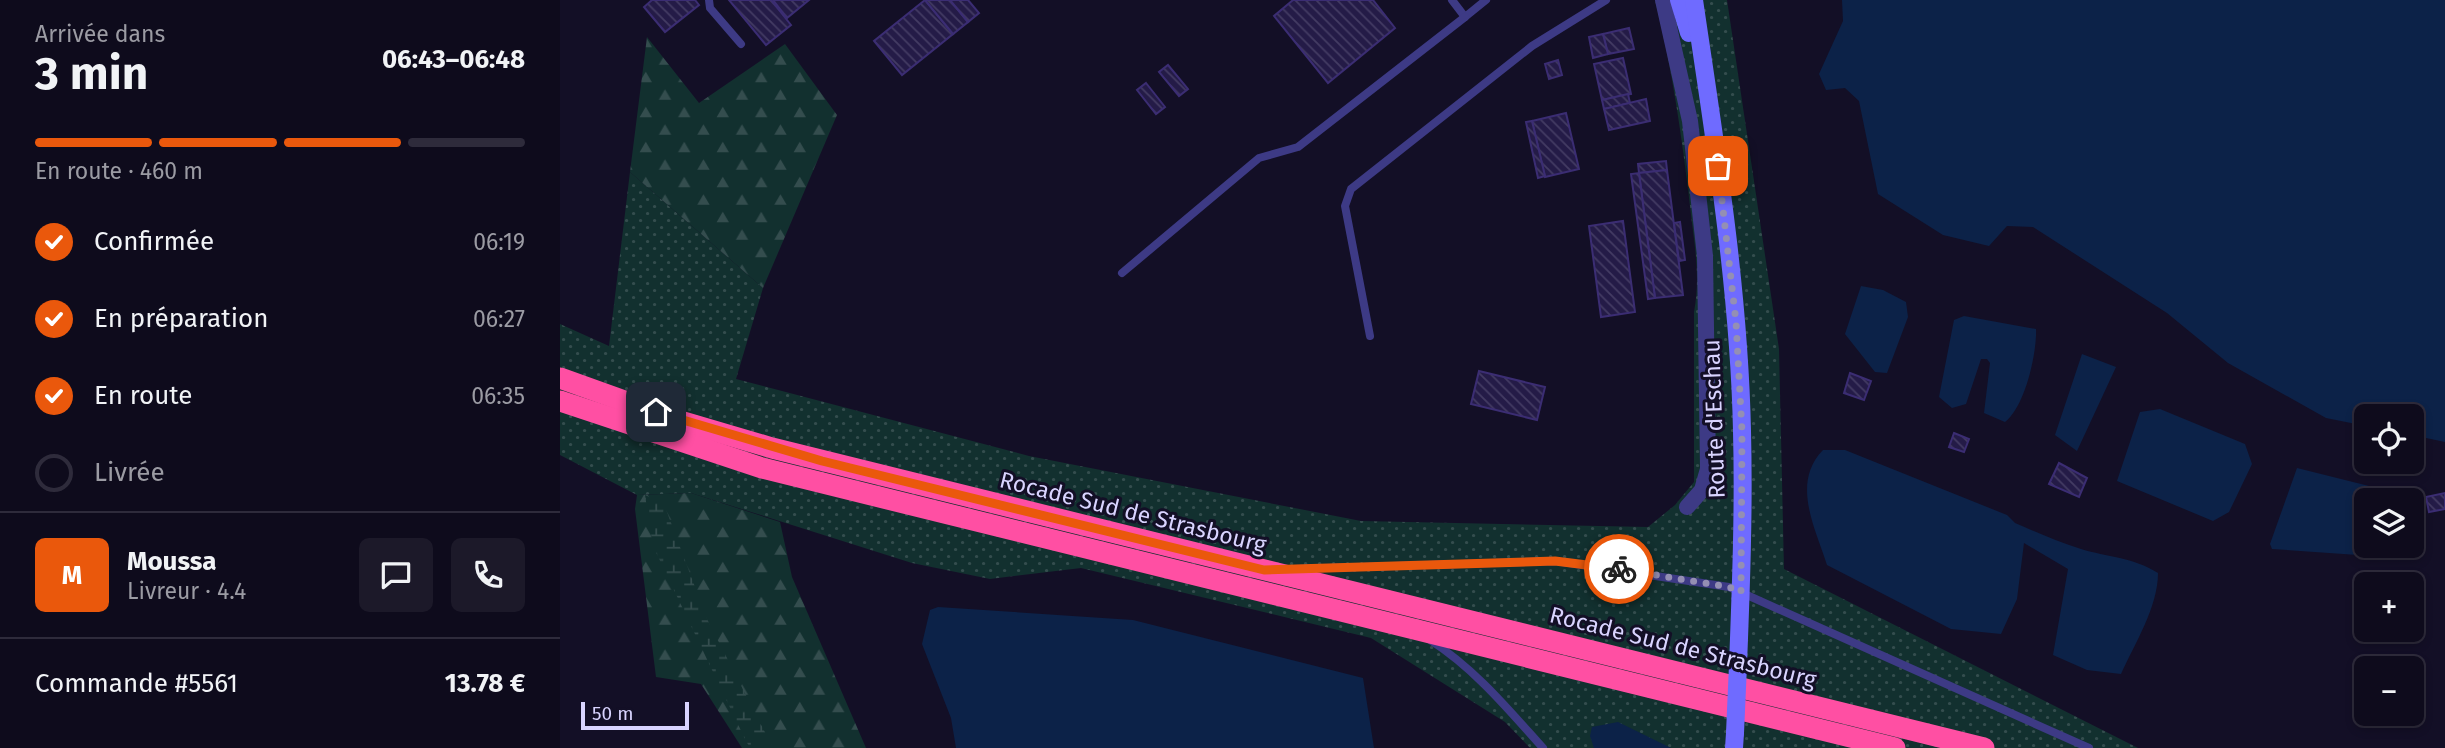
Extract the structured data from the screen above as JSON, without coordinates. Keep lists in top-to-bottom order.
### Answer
{
  "streets": {
    "highway": ["Rocade Sud de Strasbourg"],
    "main road": ["Route d'Eschau"]
  },
  "scale_bar": "50 m",
  "page": {
    "heading": ["3 min", "Arrivée dans", "06:43–06:48"],
    "panel": [
      "Moussa",
      "Livreur · 4.4",
      "Commande #5561",
      "13.78 €"
    ],
    "bar": "En route · 460 m",
    "list": [
      ["Confirmée", "06:19"],
      ["En préparation", "06:27"],
      ["En route", "06:35"],
      "Livrée"
    ],
    "map_buttons": ["+", "−"],
    "round": "M",
    "scale": "50 m"
  }
}
